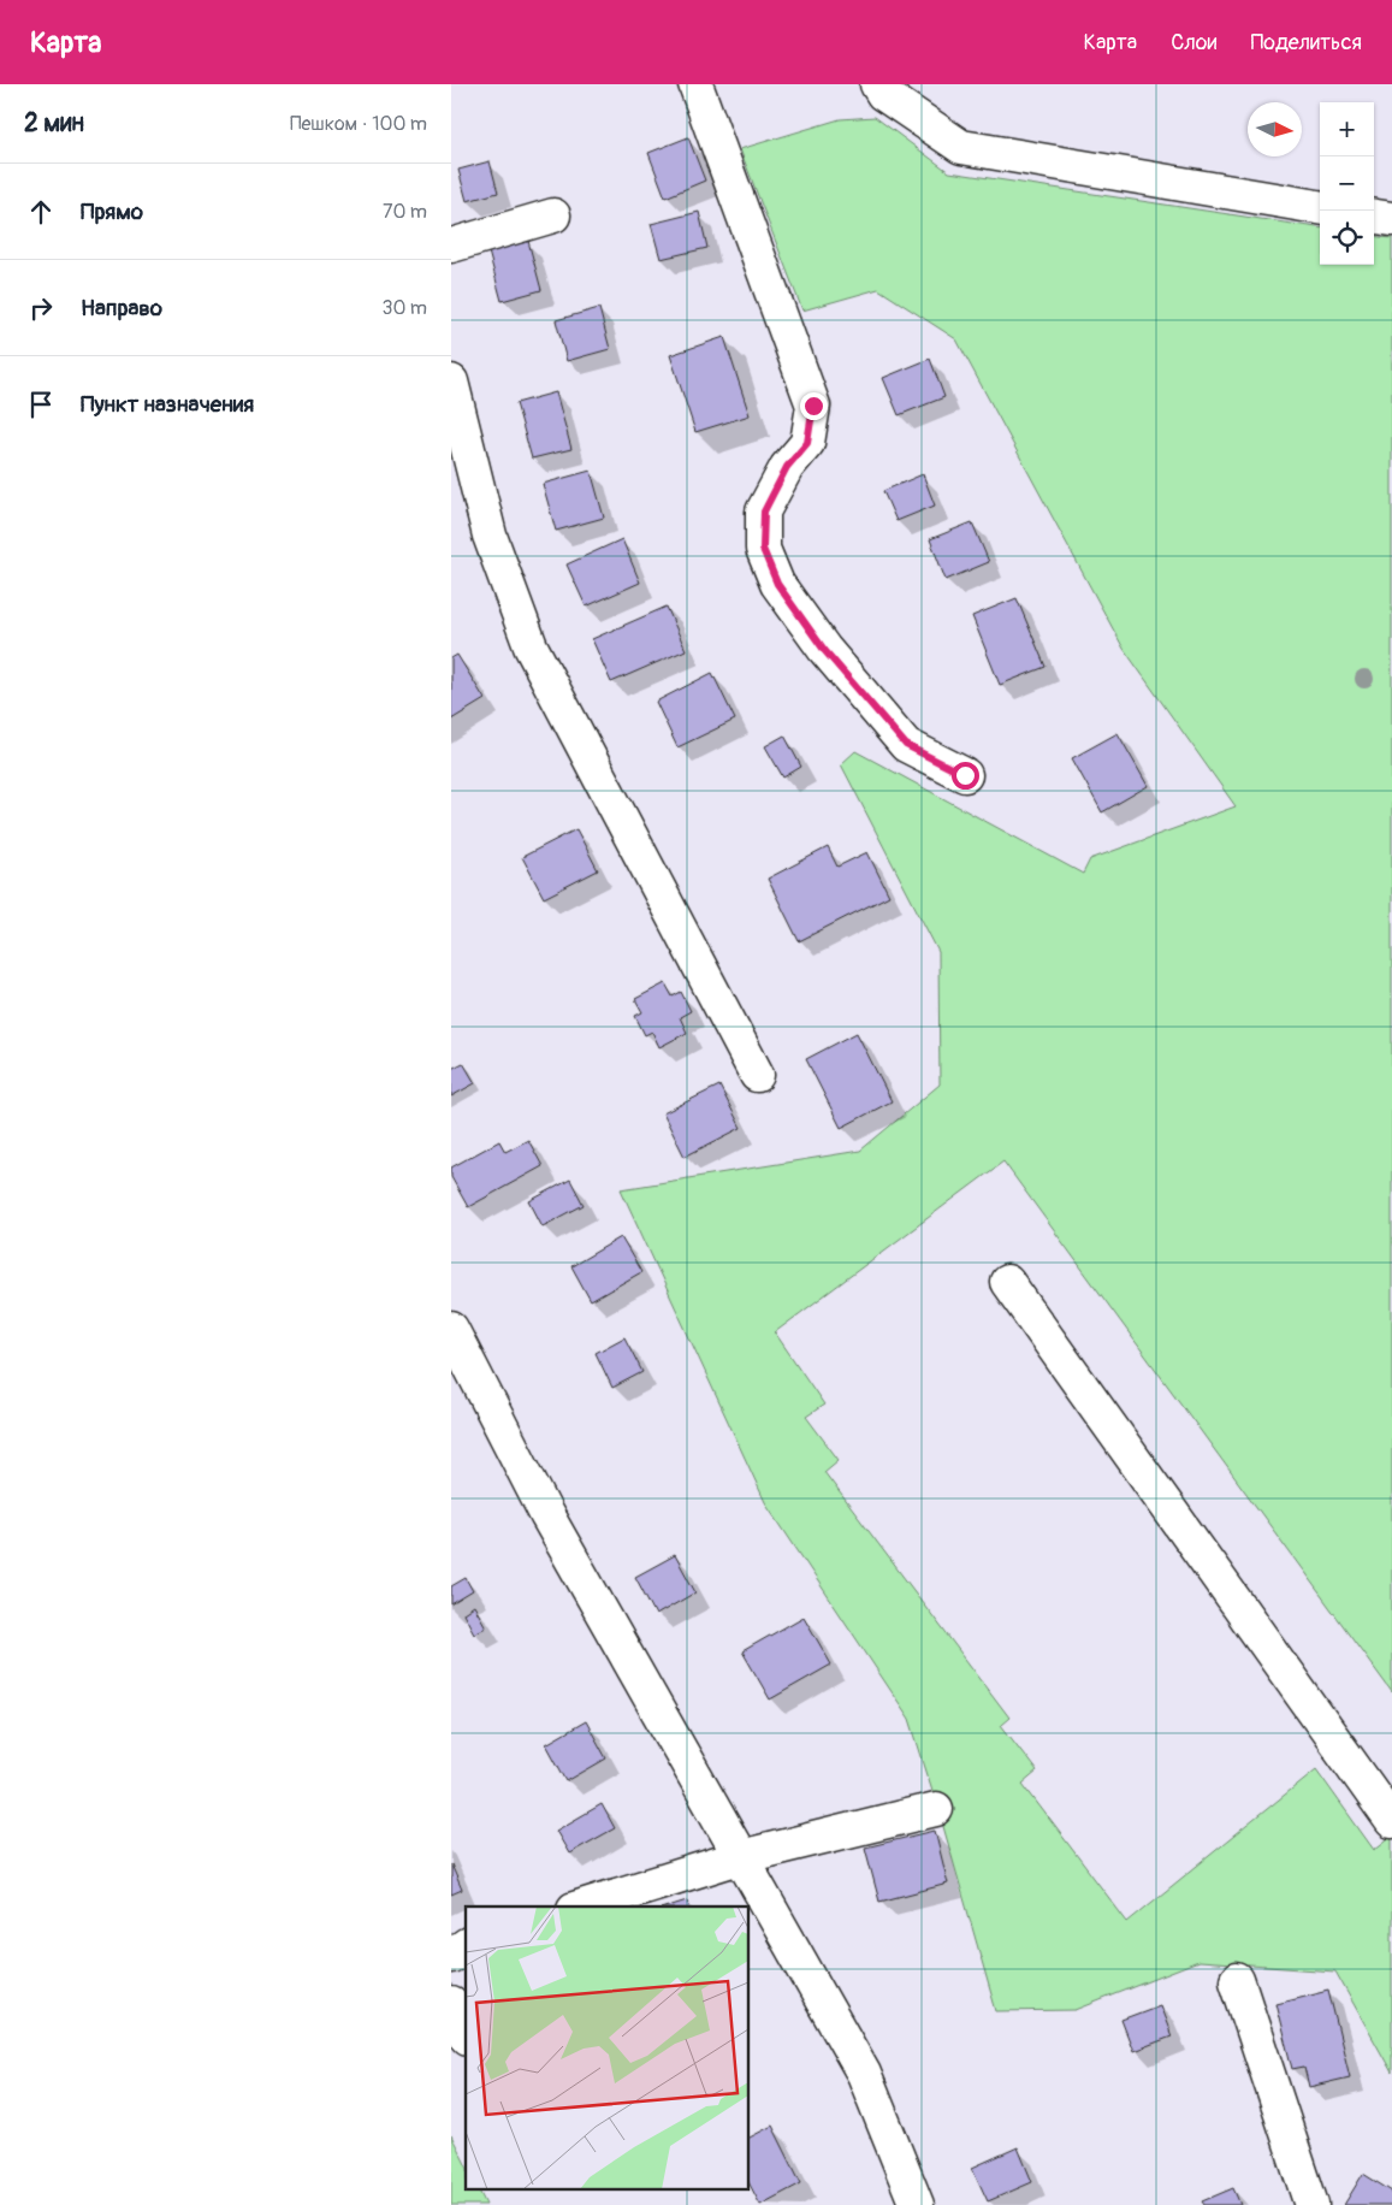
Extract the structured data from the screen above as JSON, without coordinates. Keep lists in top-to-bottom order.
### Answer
{
  "north": "right",
  "page": {
    "header": "Карта",
    "nav": ["Карта", "Слои", "Поделиться"],
    "heading": ["2 мин", "Пешком · 100 m"],
    "map_buttons": ["+", "−"],
    "list": [
      ["Прямо", "70 m"],
      ["Направо", "30 m"],
      "Пункт назначения"
    ]
  }
}
